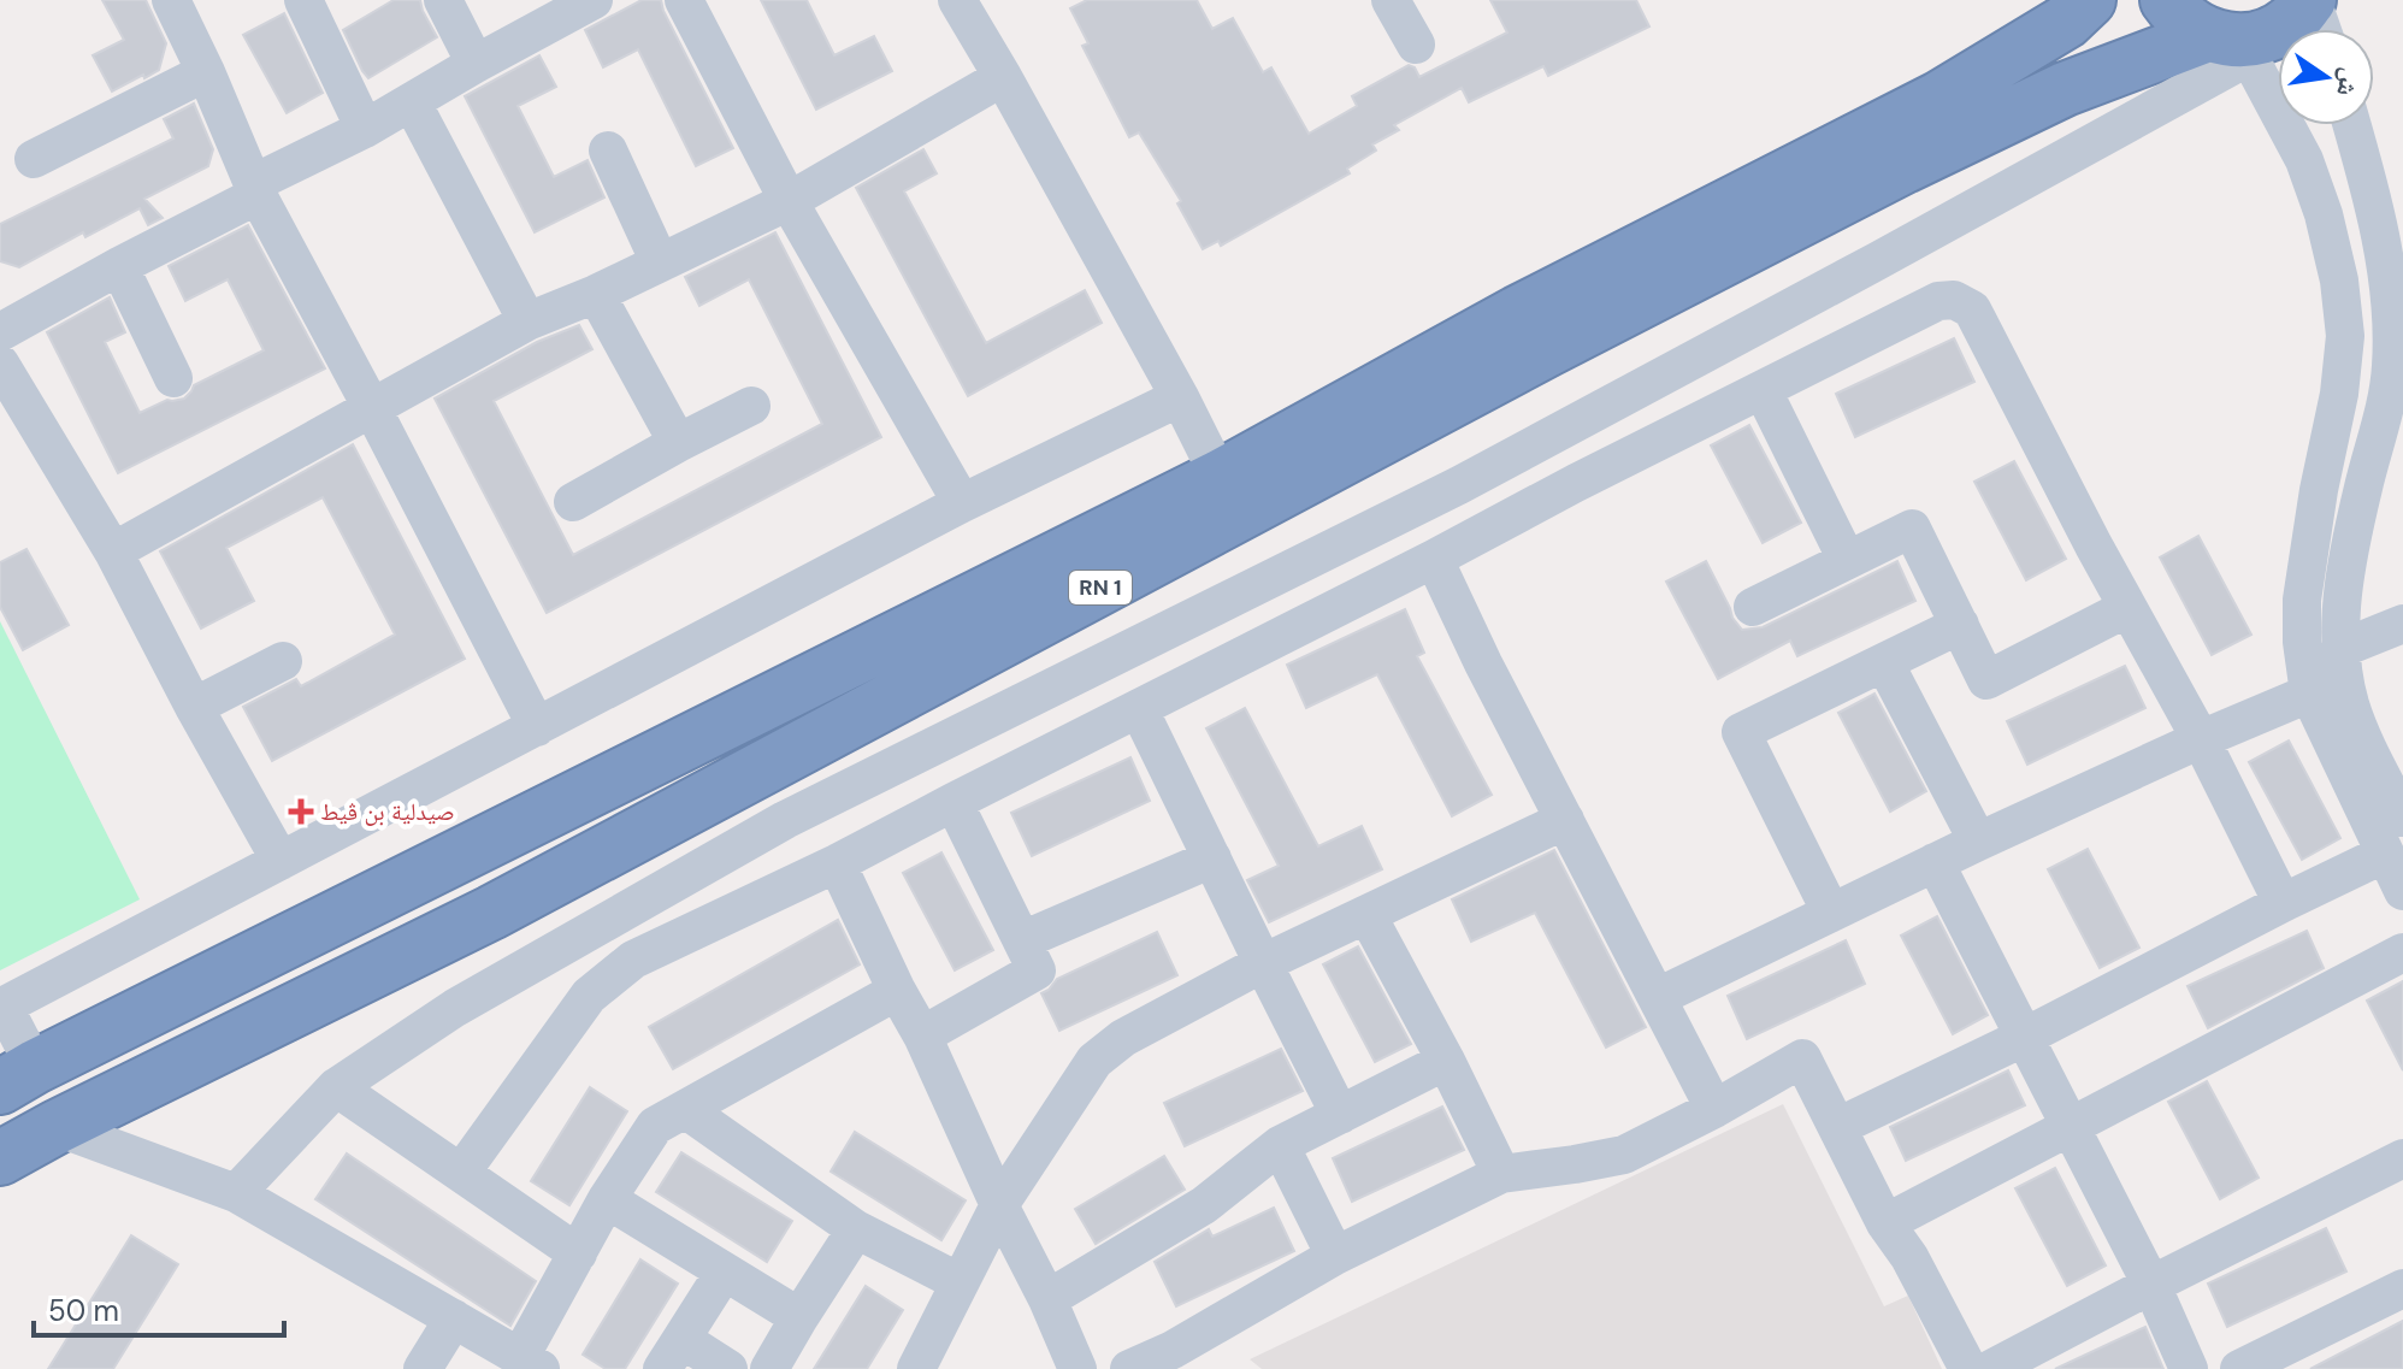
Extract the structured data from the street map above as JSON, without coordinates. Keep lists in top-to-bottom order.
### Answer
{
  "streets": {
    "highway": ["RN 1"]
  },
  "places": {
    "health": ["صيدلية بن ڤيط"]
  },
  "scale_bar": "50 m",
  "north": "right"
}
